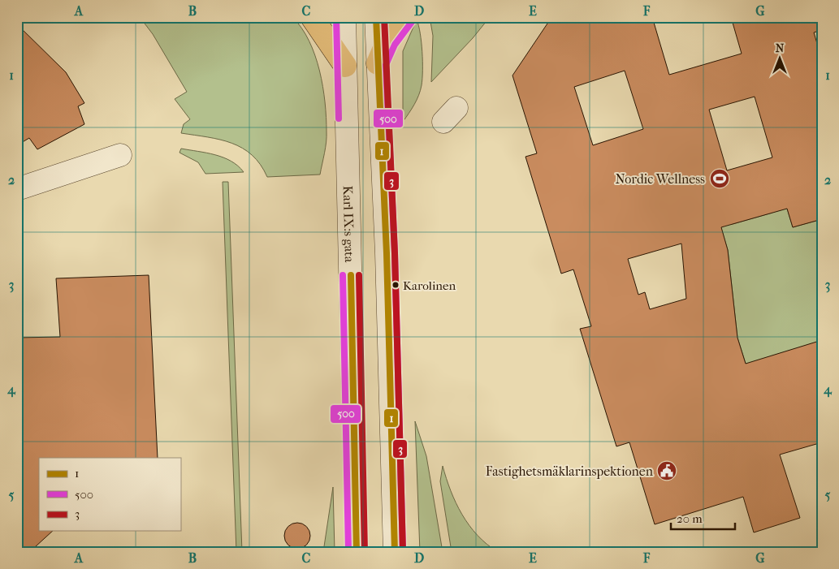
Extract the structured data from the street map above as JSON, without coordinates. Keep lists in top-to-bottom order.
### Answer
{
  "streets": {
    "street": ["Karl IX:s gata"]
  },
  "places": {
    "sports": ["Nordic Wellness"],
    "other": ["Karolinen"],
    "public building": ["Fastighetsmäklarinspektionen"]
  },
  "lines": ["transit line 1", "transit line 500", "transit line 3"],
  "legend": ["1", "500", "3"],
  "scale_bar": "20 m",
  "north": "top",
  "grid": {
    "columns": [
      "A",
      "B",
      "C",
      "D",
      "E",
      "F",
      "G"
    ],
    "rows": [
      "1",
      "2",
      "3",
      "4",
      "5"
    ]
  }
}
